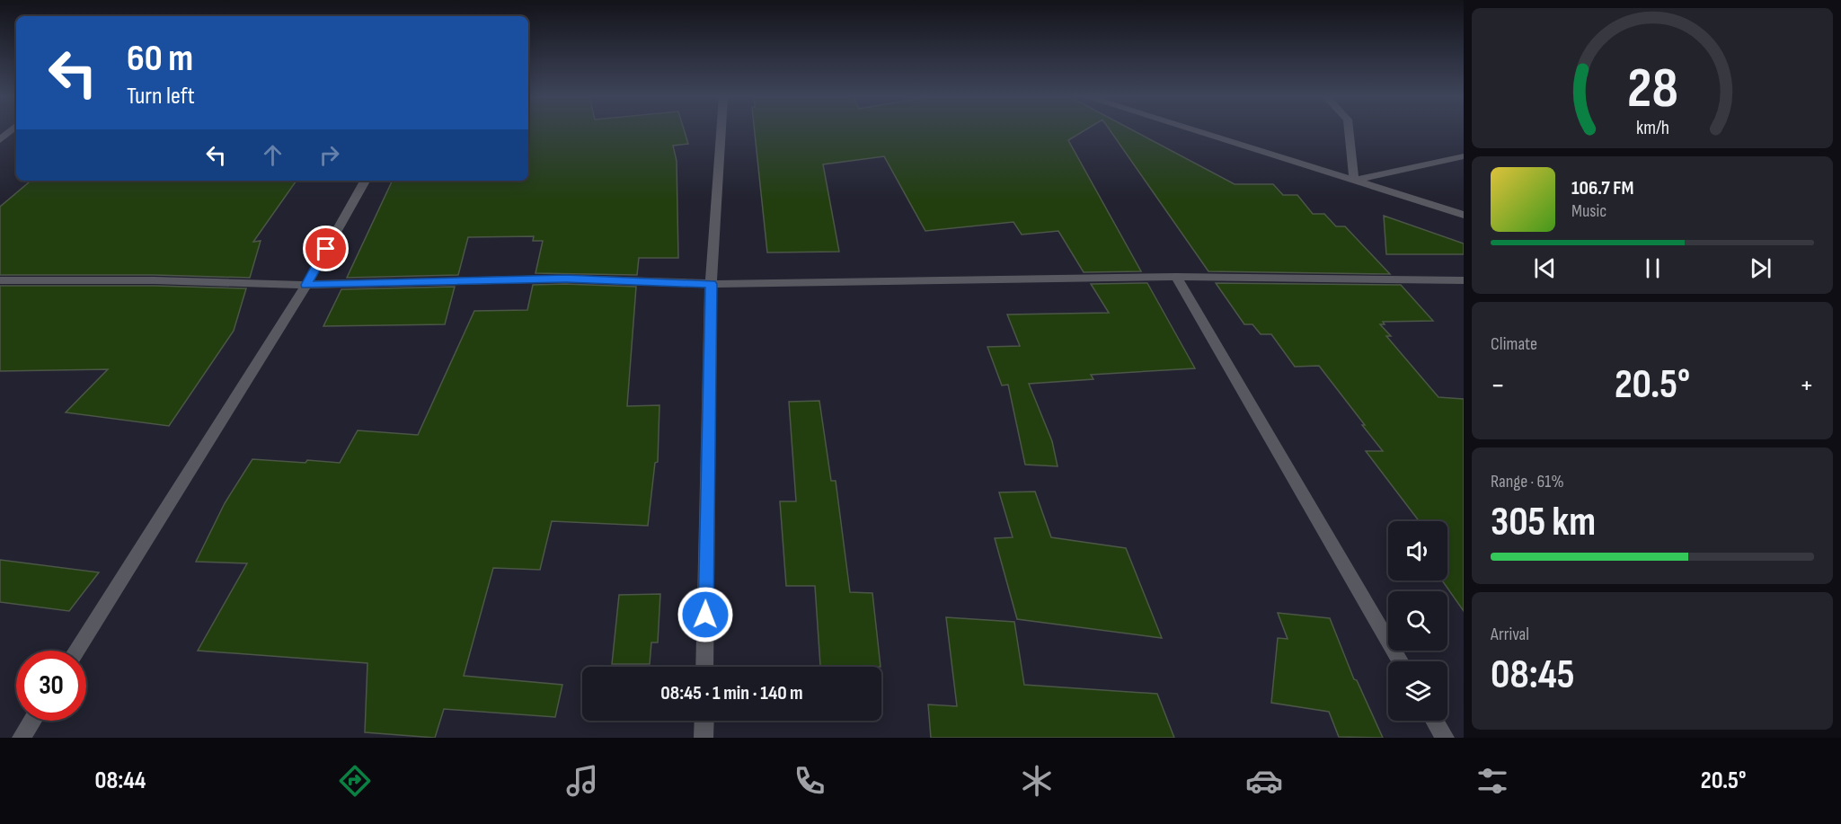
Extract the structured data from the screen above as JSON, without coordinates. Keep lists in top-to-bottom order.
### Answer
{
  "page": {
    "turn": ["60 m", "Turn left"],
    "song": ["106.7 FM", "Music"],
    "tile": [
      "Climate",
      ["Range · 61%", "305 km"],
      ["Arrival", "08:45"]
    ],
    "heat": ["−", "20.5°", "+"],
    "limit": "30",
    "trip": "08:45 · 1 min · 140 m",
    "tabs": ["08:44", "20.5°"],
    "gauge": ["28", "km/h"]
  }
}
